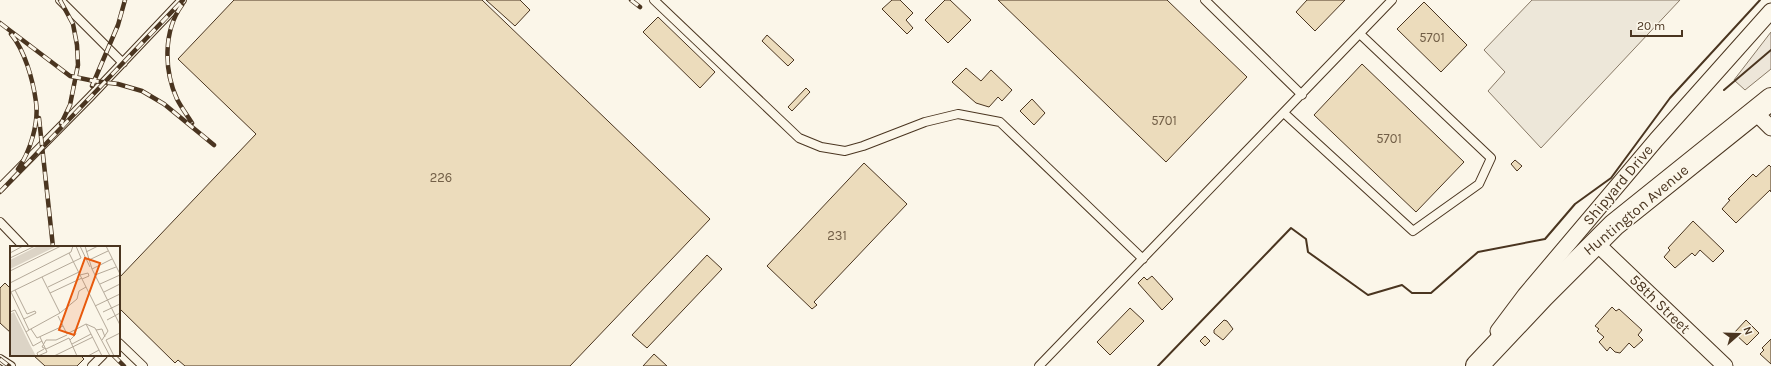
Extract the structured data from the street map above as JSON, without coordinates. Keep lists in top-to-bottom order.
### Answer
{
  "streets": {
    "main road": ["Huntington Avenue"],
    "street": ["Shipyard Drive", "58th Street"]
  },
  "crossings": [
    ["Huntington Avenue", "58th Street"]
  ],
  "house_numbers": [
    "5701",
    "5701",
    "5701",
    "226",
    "231"
  ],
  "scale_bar": "20 m",
  "north": "right"
}
